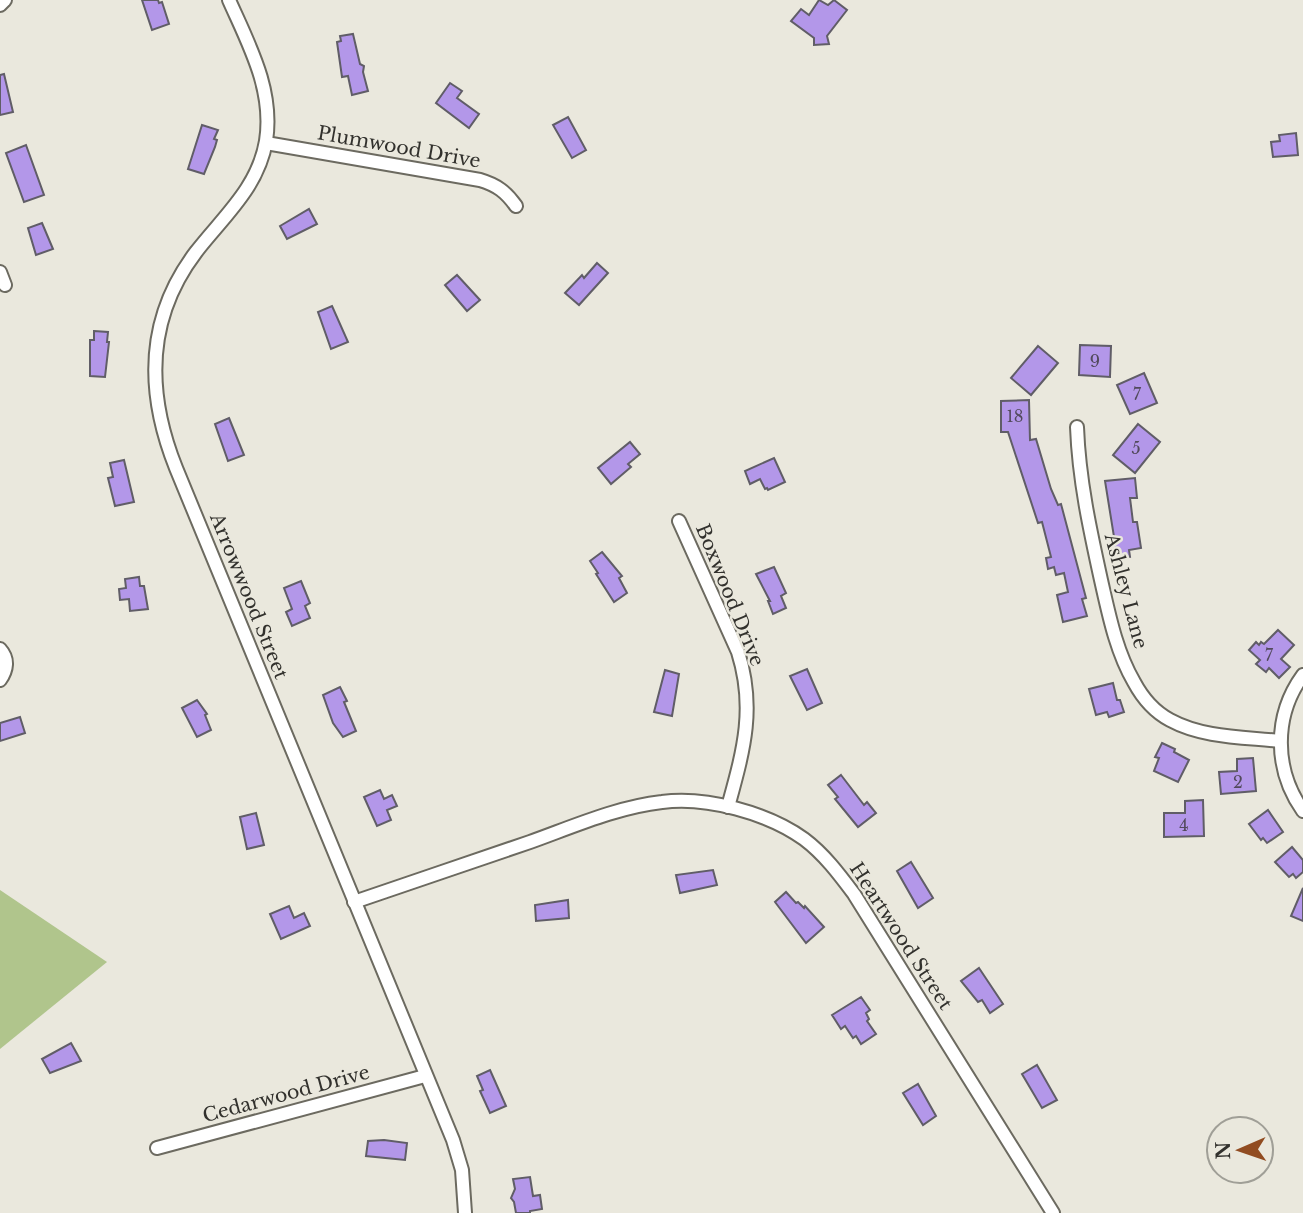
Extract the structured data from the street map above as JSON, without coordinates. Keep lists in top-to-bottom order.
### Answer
{
  "streets": {
    "street": [
      "Plumwood Drive",
      "Ashley Lane",
      "Boxwood Drive",
      "Arrowwood Street",
      "Heartwood Street",
      "Cedarwood Drive"
    ]
  },
  "crossings": [
    ["Plumwood Drive", "Arrowwood Street"],
    ["Boxwood Drive", "Heartwood Street"],
    ["Arrowwood Street", "Heartwood Street"],
    ["Arrowwood Street", "Cedarwood Drive"]
  ],
  "house_numbers": [
    "9",
    "7",
    "18",
    "5",
    "7",
    "2",
    "4"
  ],
  "north": "left"
}
